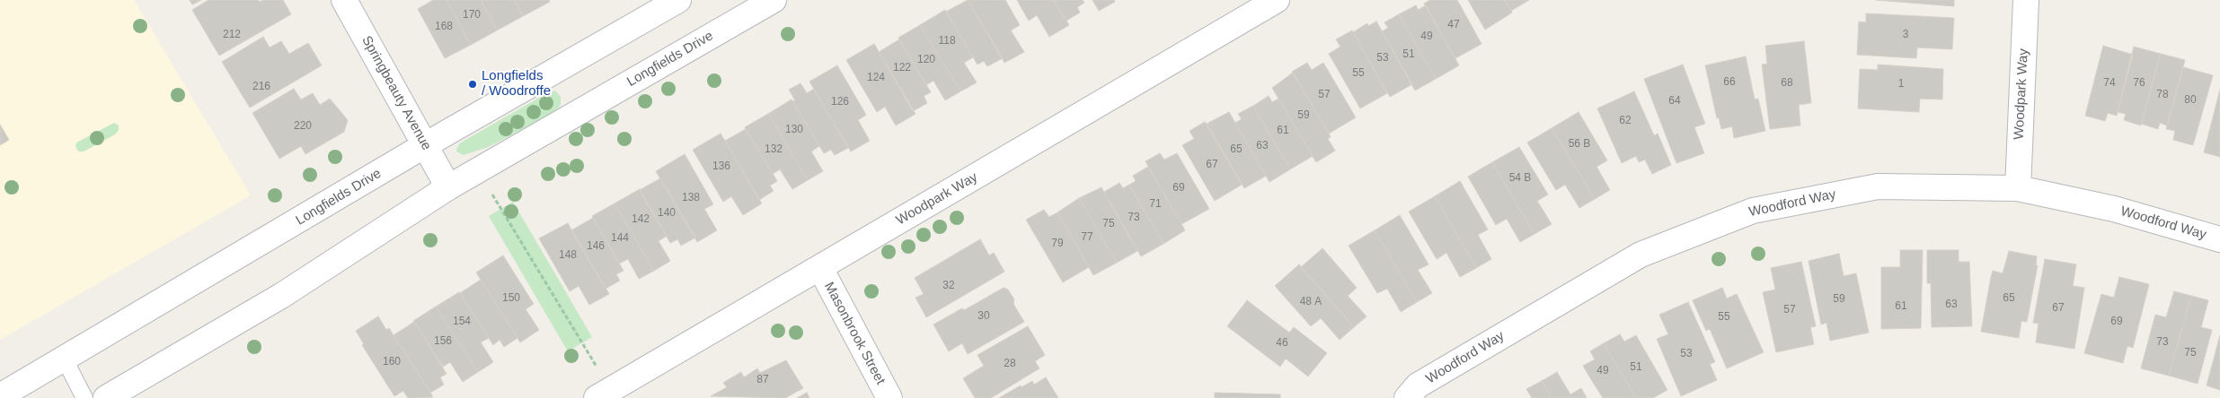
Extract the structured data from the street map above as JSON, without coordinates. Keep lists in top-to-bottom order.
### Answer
{
  "streets": {
    "street": [
      "Longfields Drive",
      "Springbeauty Avenue",
      "Woodpark Way",
      "Woodford Way",
      "Masonbrook Street"
    ]
  },
  "crossings": [
    ["Longfields Drive", "Springbeauty Avenue"],
    ["Woodpark Way", "Woodford Way"],
    ["Woodpark Way", "Masonbrook Street"]
  ],
  "places": ["Longfields / Woodroffe"],
  "house_numbers": [
    "170",
    "47",
    "168",
    "212",
    "3",
    "49",
    "118",
    "51",
    "53",
    "120",
    "122",
    "55",
    "124",
    "66",
    "68",
    "74",
    "76",
    "1",
    "216",
    "57",
    "78",
    "80",
    "64",
    "126",
    "59",
    "62",
    "220",
    "130",
    "61",
    "56 B",
    "63",
    "132",
    "65",
    "67",
    "136",
    "54 B",
    "69",
    "138",
    "71",
    "140",
    "73",
    "142",
    "75",
    "77",
    "144",
    "79",
    "146",
    "148",
    "32",
    "150",
    "65",
    "59",
    "48 A",
    "63",
    "61",
    "67",
    "57",
    "30",
    "55",
    "154",
    "69",
    "156",
    "73",
    "46",
    "75",
    "53",
    "160",
    "28",
    "51",
    "49",
    "87"
  ]
}
